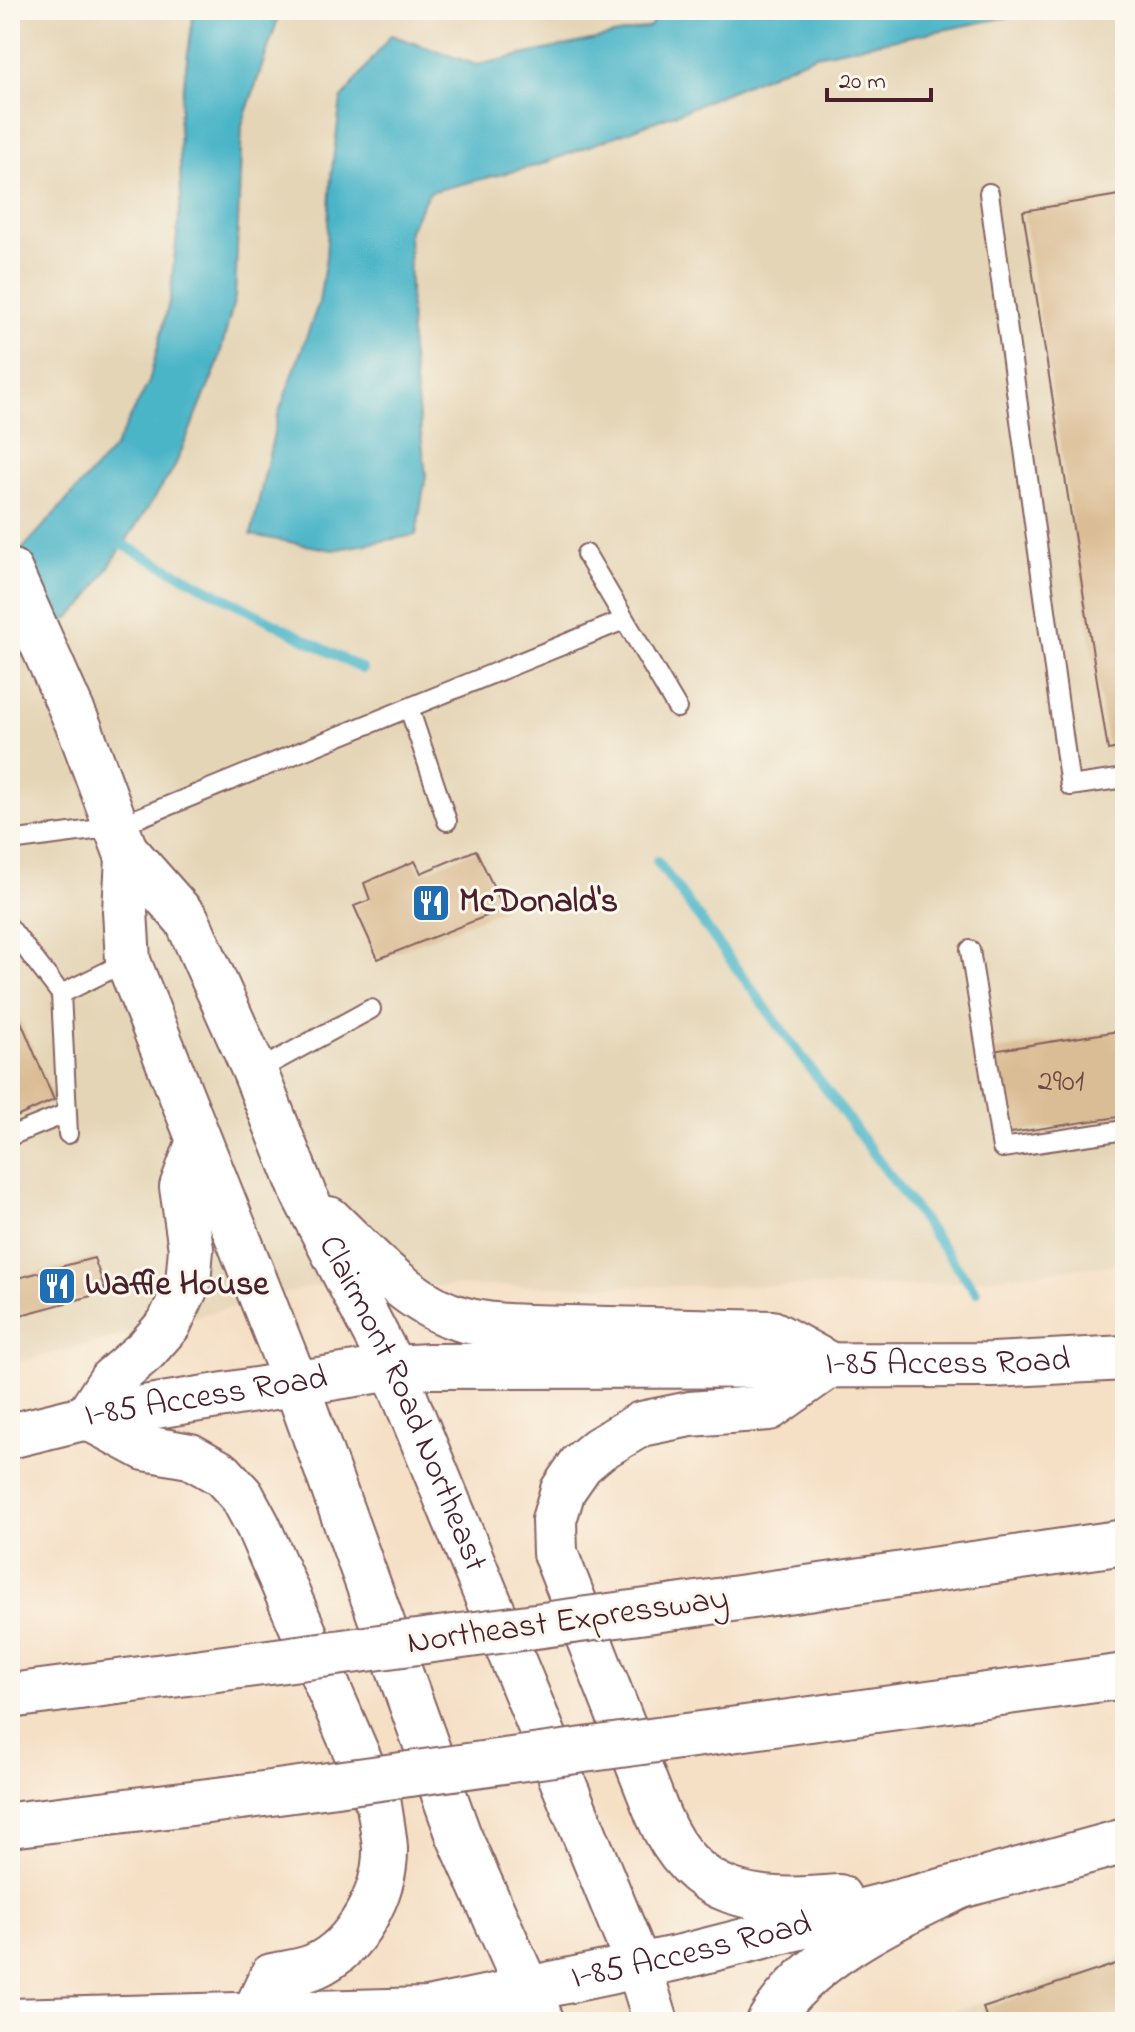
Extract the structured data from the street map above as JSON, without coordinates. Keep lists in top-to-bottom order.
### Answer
{
  "streets": {
    "main road": ["I-85 Access Road", "Clairmont Road Northeast", "Northeast Expressway"]
  },
  "crossings": [
    ["I-85 Access Road", "Clairmont Road Northeast"]
  ],
  "places": {
    "restaurant": ["McDonald's", "Waffle House"]
  },
  "house_numbers": ["2901"],
  "scale_bar": "20 m"
}
